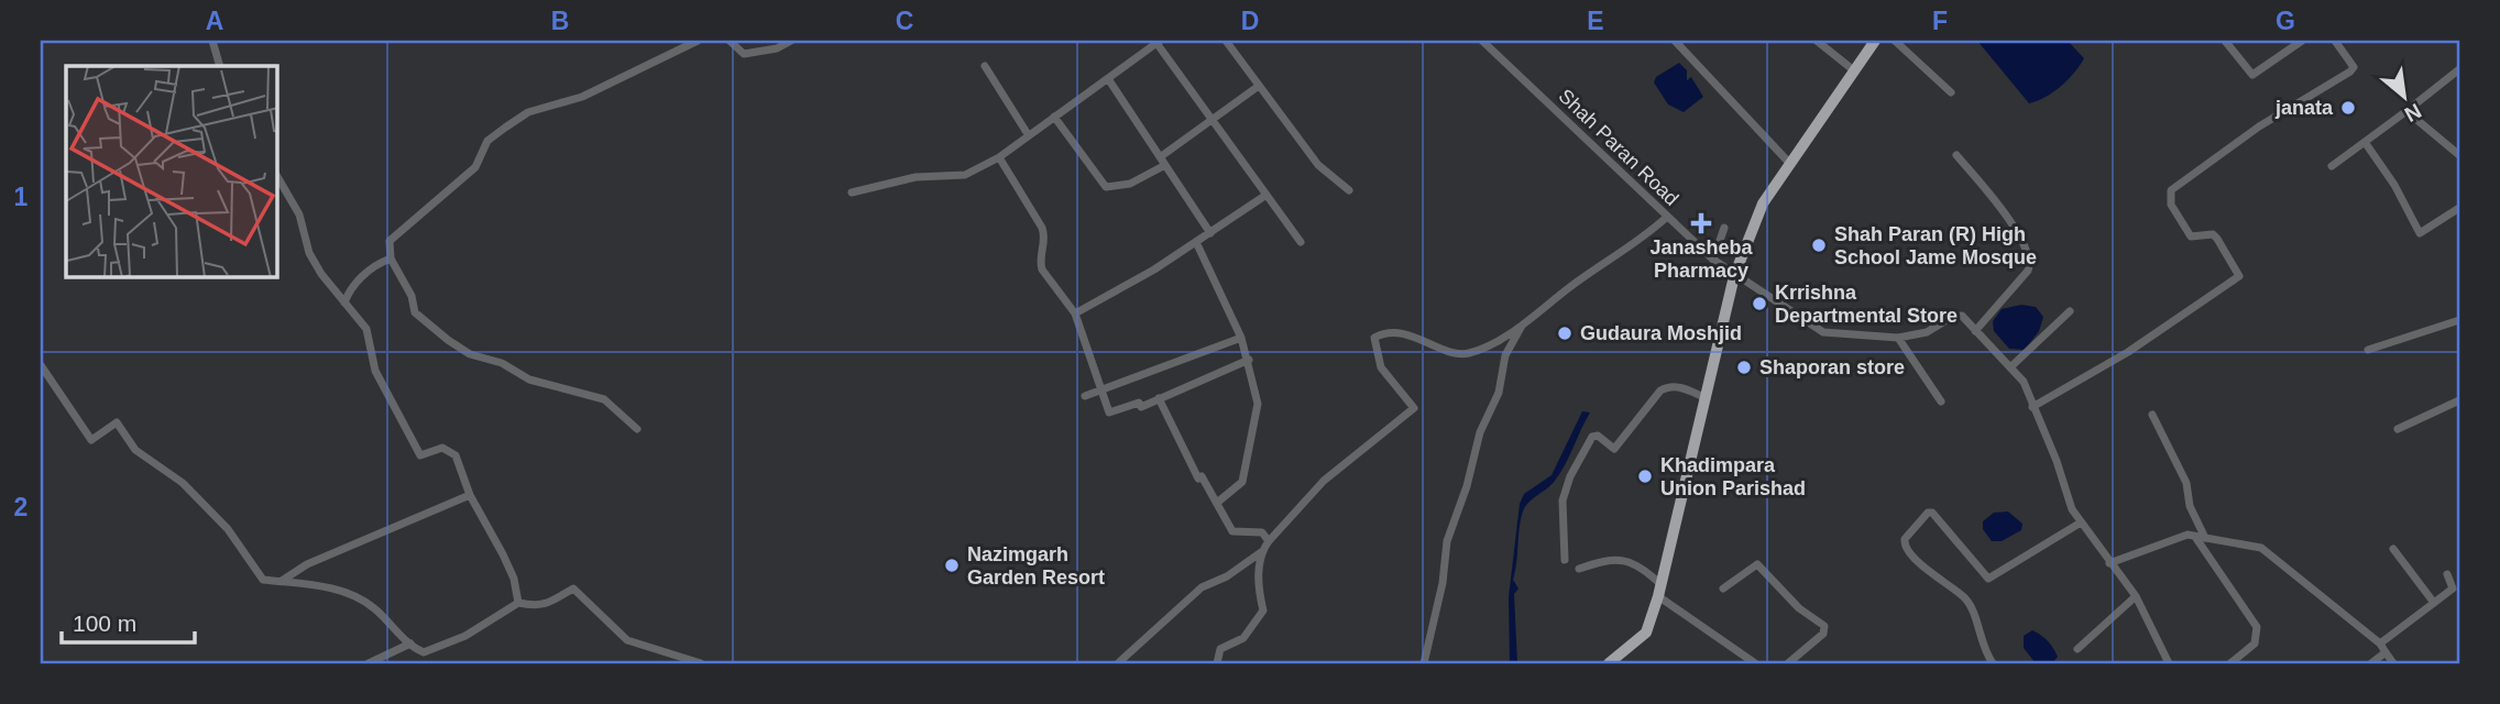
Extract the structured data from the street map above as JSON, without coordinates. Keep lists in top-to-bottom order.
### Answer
{
  "streets": {
    "street": ["Shah Paran Road"]
  },
  "places": {
    "other": [
      "janata",
      "Shah Paran (R) High School Jame Mosque",
      "Krrishna Departmental Store",
      "Gudaura Moshjid",
      "Shaporan store",
      "Khadimpara Union Parishad",
      "Nazimgarh Garden Resort"
    ],
    "health": ["Janasheba Pharmacy"]
  },
  "scale_bar": "100 m",
  "north": "bottom right",
  "grid": {
    "columns": [
      "A",
      "B",
      "C",
      "D",
      "E",
      "F",
      "G"
    ],
    "rows": ["1", "2"]
  }
}
